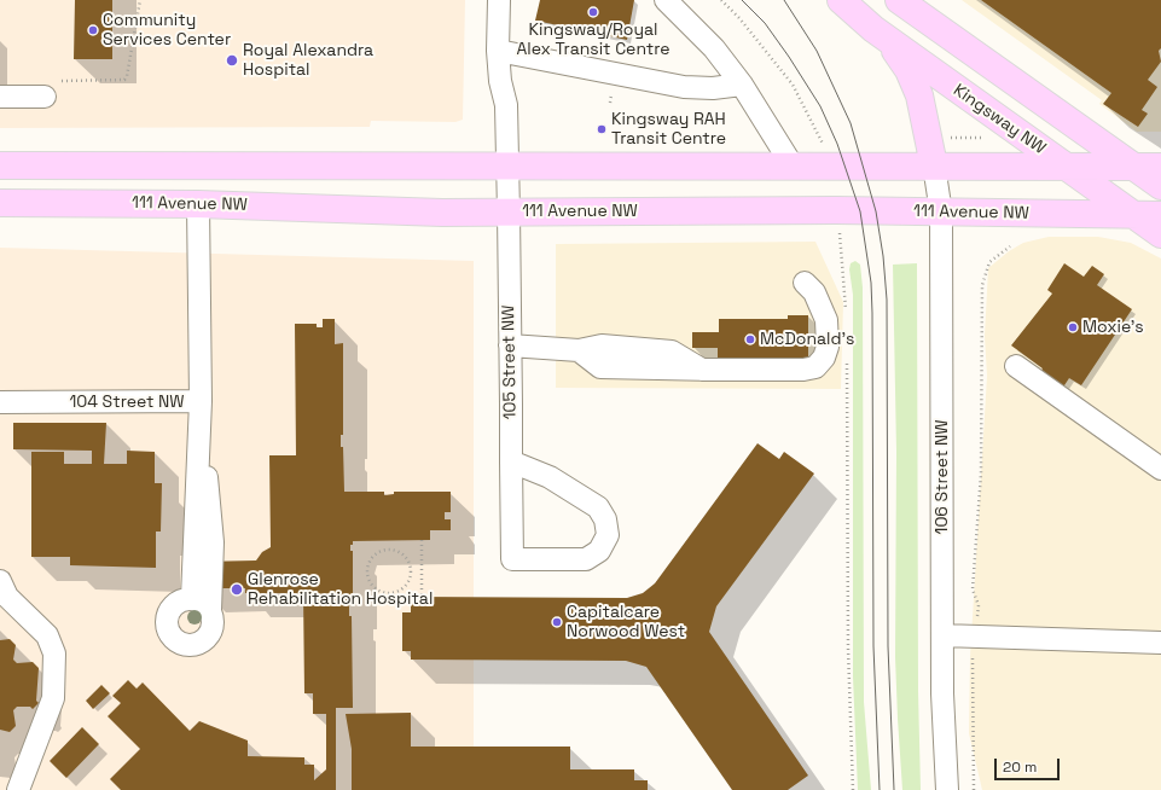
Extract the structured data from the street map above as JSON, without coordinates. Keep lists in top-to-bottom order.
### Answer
{
  "streets": {
    "main road": ["Kingsway NW", "111 Avenue NW"],
    "street": ["105 Street NW", "104 Street NW", "106 Street NW"]
  },
  "crossings": [
    ["Kingsway NW", "111 Avenue NW"],
    ["111 Avenue NW", "105 Street NW"],
    ["111 Avenue NW", "104 Street NW"],
    ["111 Avenue NW", "106 Street NW"]
  ],
  "places": [
    "Kingsway/Royal Alex Transit Centre",
    "Community Services Center",
    "Royal Alexandra Hospital",
    "Kingsway RAH Transit Centre",
    "Moxie's",
    "McDonald's",
    "Glenrose Rehabilitation Hospital",
    "Capitalcare Norwood West"
  ],
  "scale_bar": "20 m"
}
